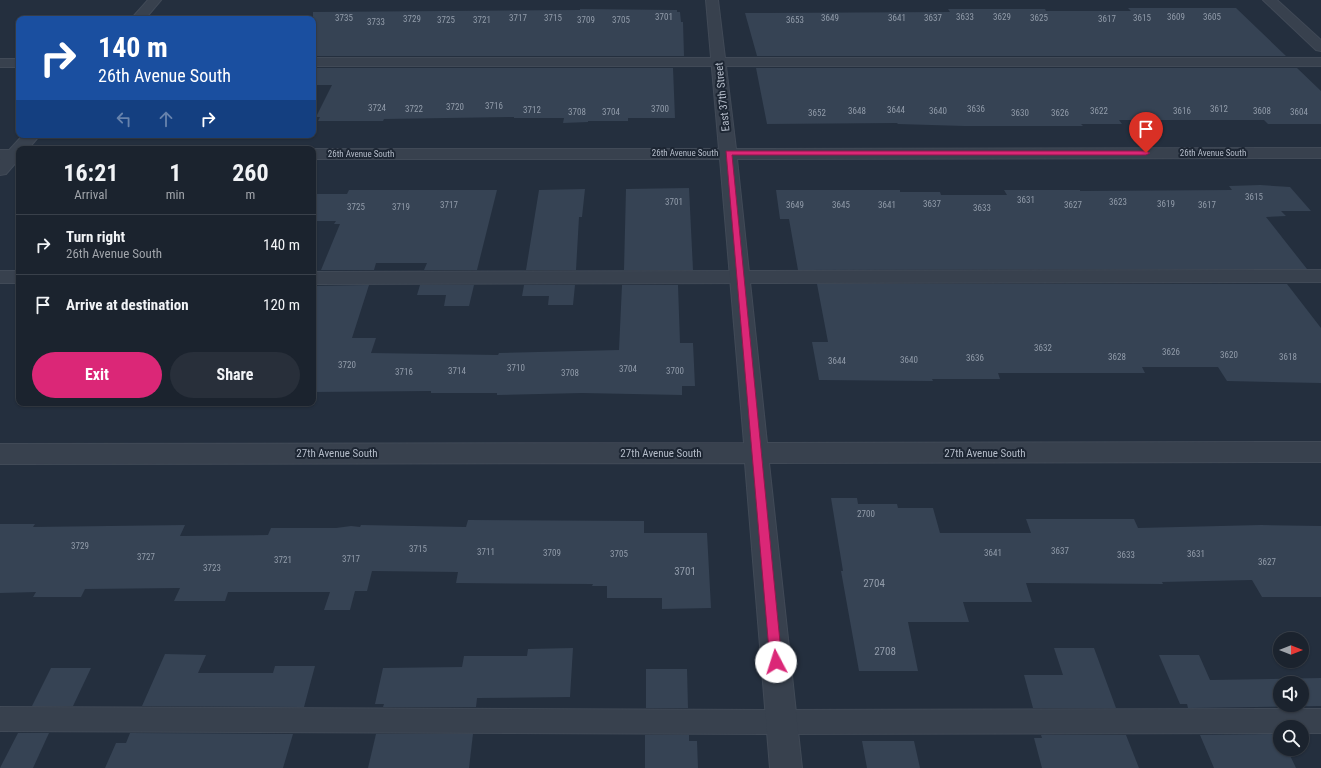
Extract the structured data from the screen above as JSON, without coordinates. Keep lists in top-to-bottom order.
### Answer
{
  "streets": {
    "street": ["East 37th Street", "26th Avenue South", "27th Avenue South"]
  },
  "crossings": [
    ["East 37th Street", "26th Avenue South"],
    ["East 37th Street", "27th Avenue South"]
  ],
  "house_numbers": [
    "3701",
    "3633",
    "3629",
    "3609",
    "3605",
    "3735",
    "3717",
    "3715",
    "3649",
    "3641",
    "3637",
    "3625",
    "3615",
    "3729",
    "3617",
    "3725",
    "3721",
    "3709",
    "3705",
    "3653",
    "3733",
    "3716",
    "3720",
    "3724",
    "3722",
    "3700",
    "3636",
    "3612",
    "3712",
    "3644",
    "3648",
    "3640",
    "3622",
    "3616",
    "3608",
    "3708",
    "3704",
    "3604",
    "3652",
    "3630",
    "3626",
    "3615",
    "3631",
    "3701",
    "3623",
    "3637",
    "3619",
    "3717",
    "3649",
    "3645",
    "3641",
    "3627",
    "3617",
    "3725",
    "3719",
    "3633",
    "3632",
    "3626",
    "3620",
    "3628",
    "3618",
    "3636",
    "3640",
    "3644",
    "3720",
    "3710",
    "3704",
    "3714",
    "3700",
    "3716",
    "3708",
    "2700",
    "3729",
    "3715",
    "3637",
    "3711",
    "3709",
    "3641",
    "3705",
    "3631",
    "3633",
    "3727",
    "3717",
    "3721",
    "3627",
    "3723",
    "3701",
    "2704",
    "2708"
  ],
  "north": "right",
  "page": {
    "turn": ["140 m", "26th Avenue South"],
    "eta": [
      "16:21",
      "Arrival",
      "1",
      "min",
      "260",
      "m"
    ],
    "list": [
      {
        "name": "Turn right",
        "note": "26th Avenue South",
        "value": "140 m"
      },
      {
        "name": "Arrive at destination",
        "value": "120 m"
      }
    ],
    "buttons": ["Exit", "Share"]
  }
}
